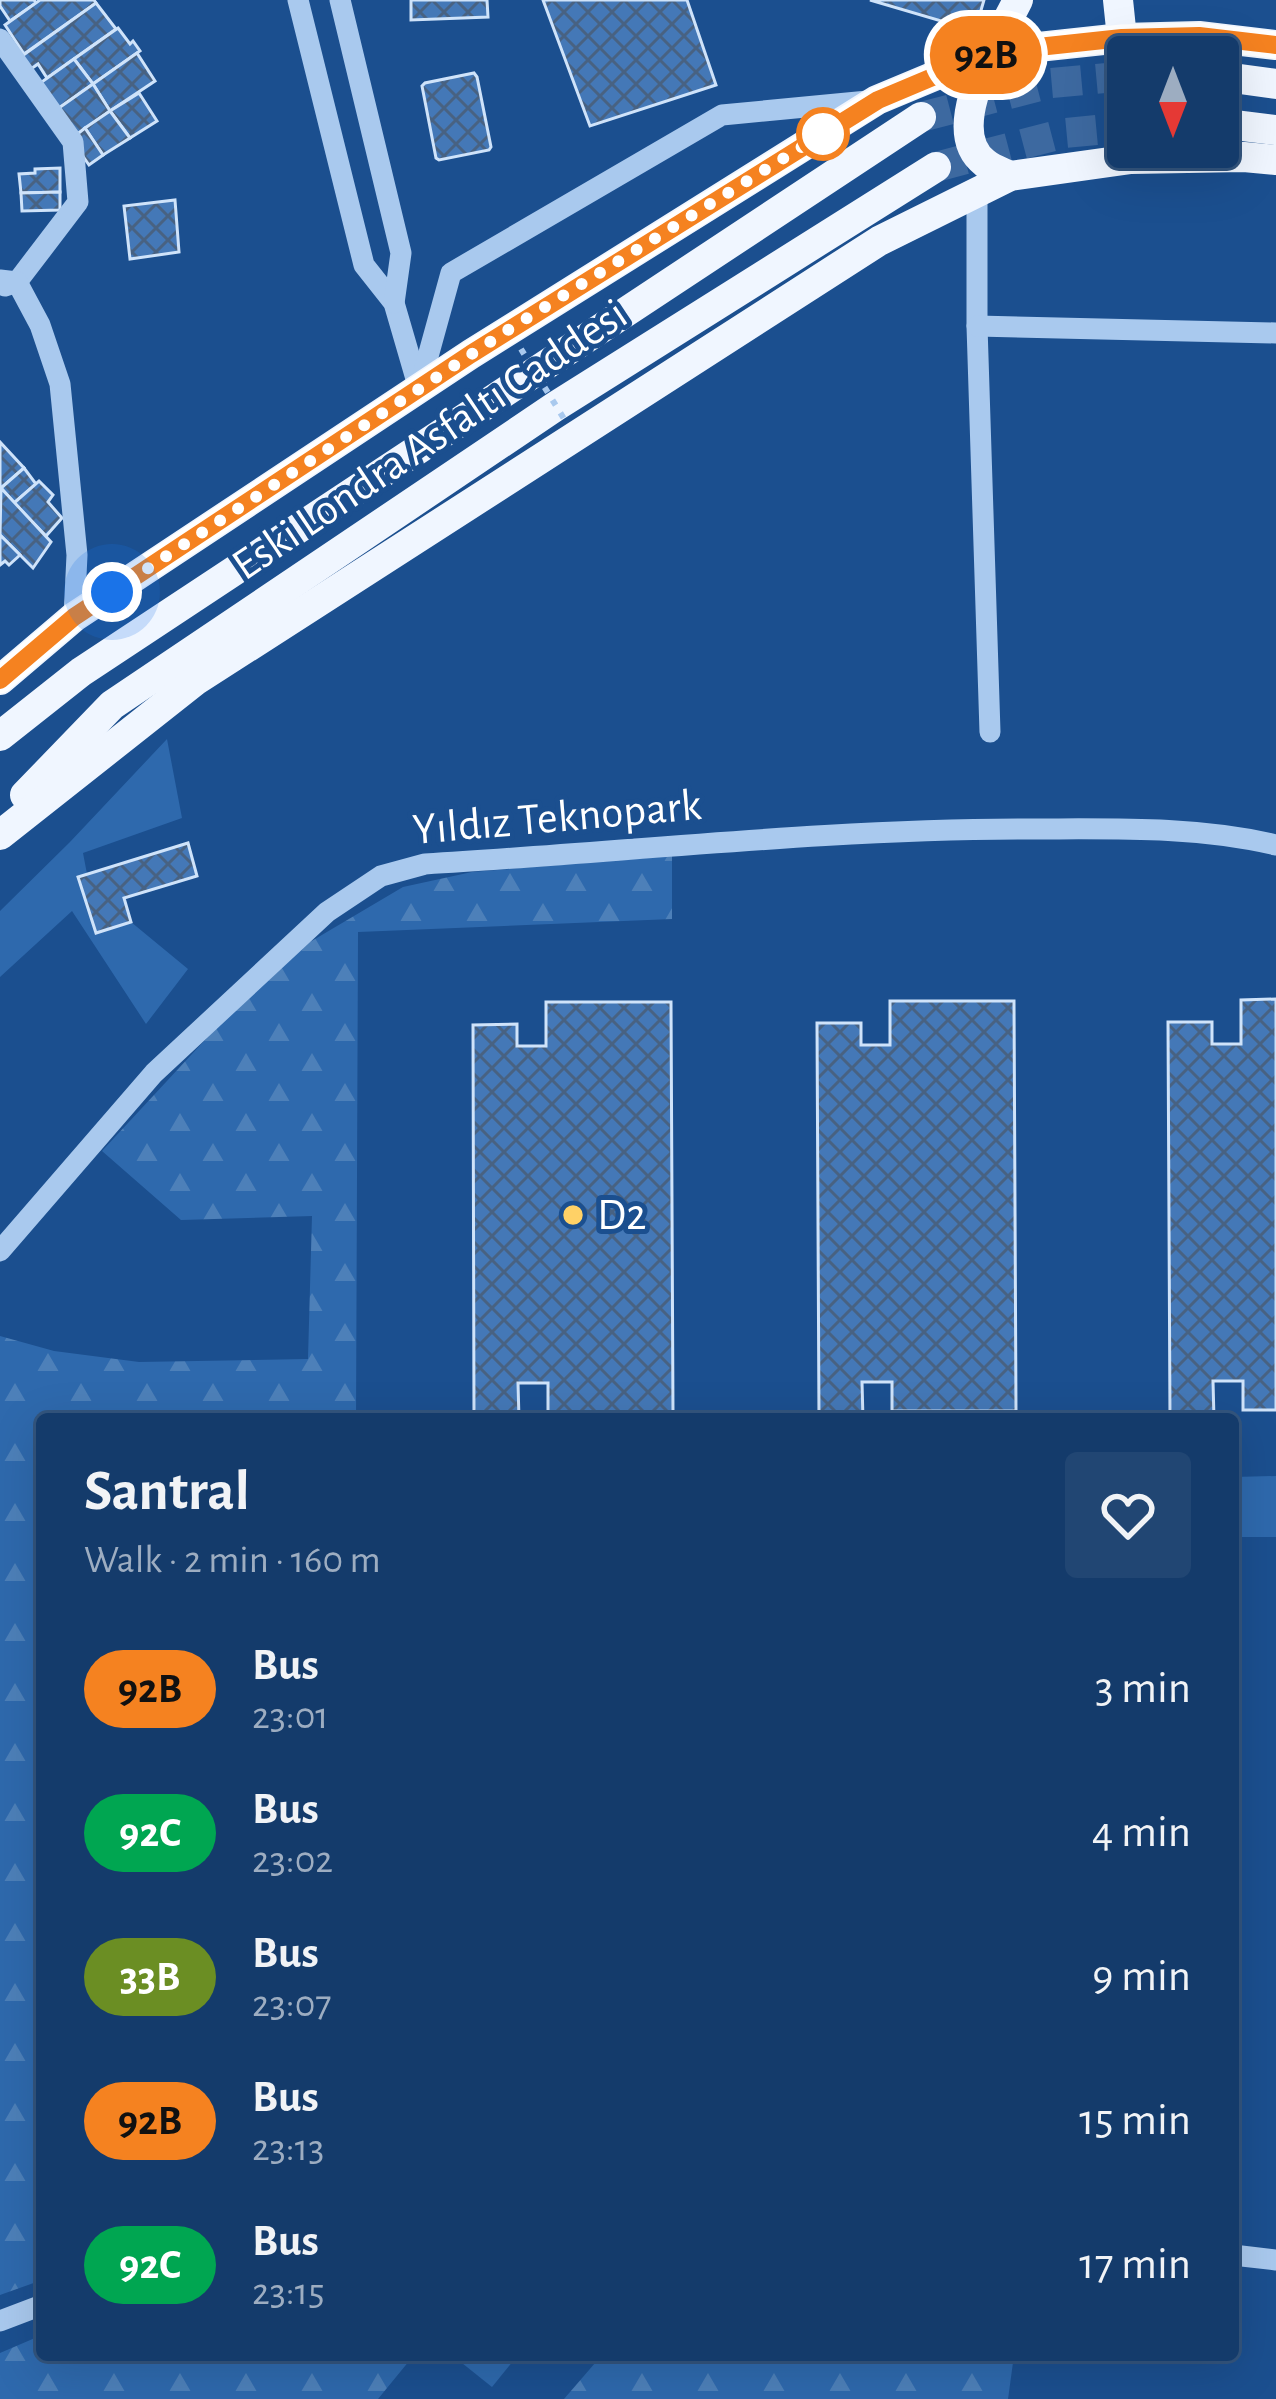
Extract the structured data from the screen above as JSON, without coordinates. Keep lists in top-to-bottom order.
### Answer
{
  "streets": {
    "main road": ["Eski Londra Asfaltı Caddesi"],
    "street": ["Yıldız Teknopark"]
  },
  "places": ["D2"],
  "lines": ["bus line 92B"],
  "north": "bottom",
  "page": {
    "on_map": "92B",
    "heading": ["Santral", "Walk · 2 min · 160 m"],
    "list": [
      {
        "mark": "92B",
        "name": "Bus",
        "note": "23:01",
        "value": "3 min"
      },
      {
        "mark": "92C",
        "name": "Bus",
        "note": "23:02",
        "value": "4 min"
      },
      {
        "mark": "33B",
        "name": "Bus",
        "note": "23:07",
        "value": "9 min"
      },
      {
        "mark": "92B",
        "name": "Bus",
        "note": "23:13",
        "value": "15 min"
      },
      {
        "mark": "92C",
        "name": "Bus",
        "note": "23:15",
        "value": "17 min"
      }
    ]
  }
}
